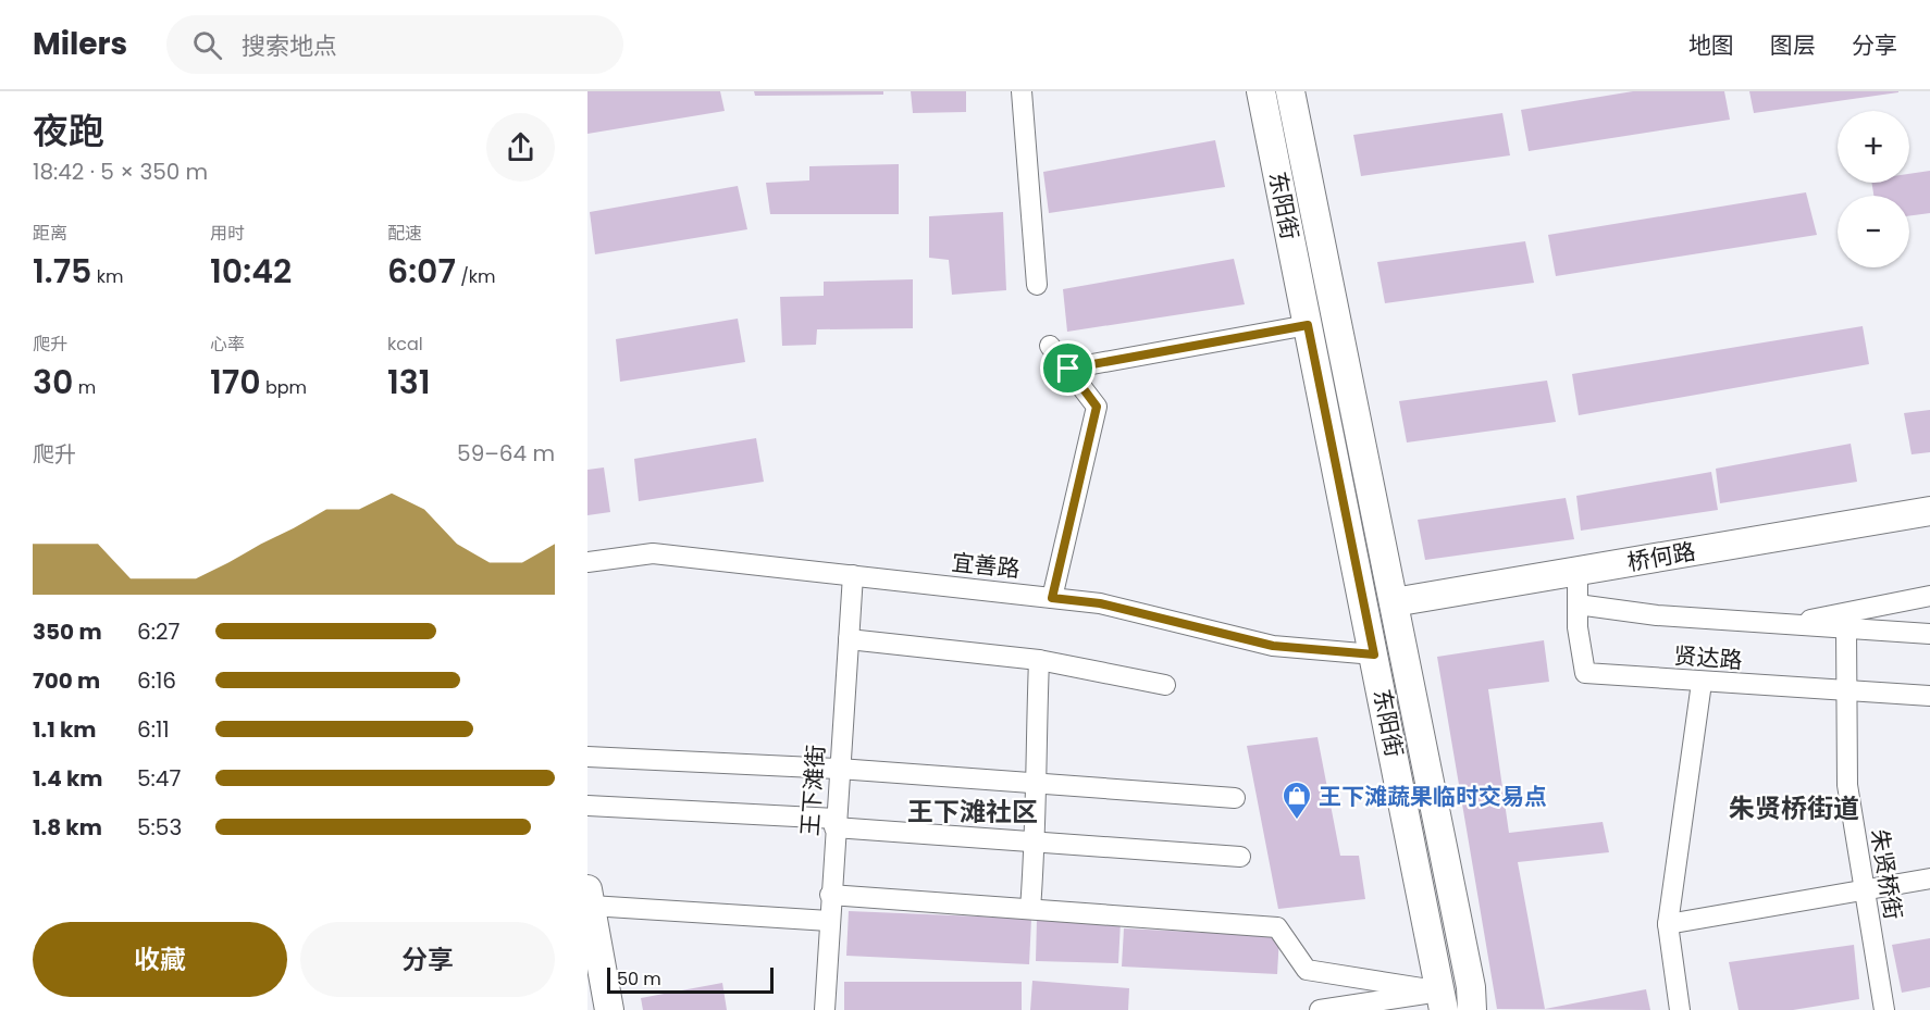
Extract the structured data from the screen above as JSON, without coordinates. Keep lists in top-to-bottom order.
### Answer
{
  "streets": {
    "main road": ["东阳街", "桥何路"],
    "street": [
      "宜善路",
      "贤达路",
      "王下滩街",
      "朱贤桥街"
    ]
  },
  "crossings": [
    ["东阳街", "桥何路"],
    ["东阳街", "宜善路"],
    ["桥何路", "贤达路"],
    ["宜善路", "王下滩街"],
    ["贤达路", "朱贤桥街"]
  ],
  "districts": ["朱贤桥街道", "王下滩社区"],
  "places": {
    "shop": ["王下滩蔬果临时交易点"]
  },
  "scale_bar": "50 m",
  "page": {
    "header": "Milers",
    "search": "搜索地点",
    "nav": ["地图", "图层", "分享"],
    "heading": ["夜跑", "18:42 · 5 × 350 m"],
    "map_buttons": ["+", "−"],
    "stats": [
      ["距离", "1.75 km"],
      ["用时", "10:42"],
      ["配速", "6:07 /km"],
      ["爬升", "30 m"],
      ["心率", "170 bpm"],
      ["kcal", "131"]
    ],
    "chart": ["爬升", "59–64 m"],
    "list": [
      {
        "name": "350 m",
        "note": "6:27"
      },
      {
        "name": "700 m",
        "note": "6:16"
      },
      {
        "name": "1.1 km",
        "note": "6:11"
      },
      {
        "name": "1.4 km",
        "note": "5:47"
      },
      {
        "name": "1.8 km",
        "note": "5:53"
      }
    ],
    "buttons": ["收藏", "分享"],
    "scale": "50 m"
  }
}
